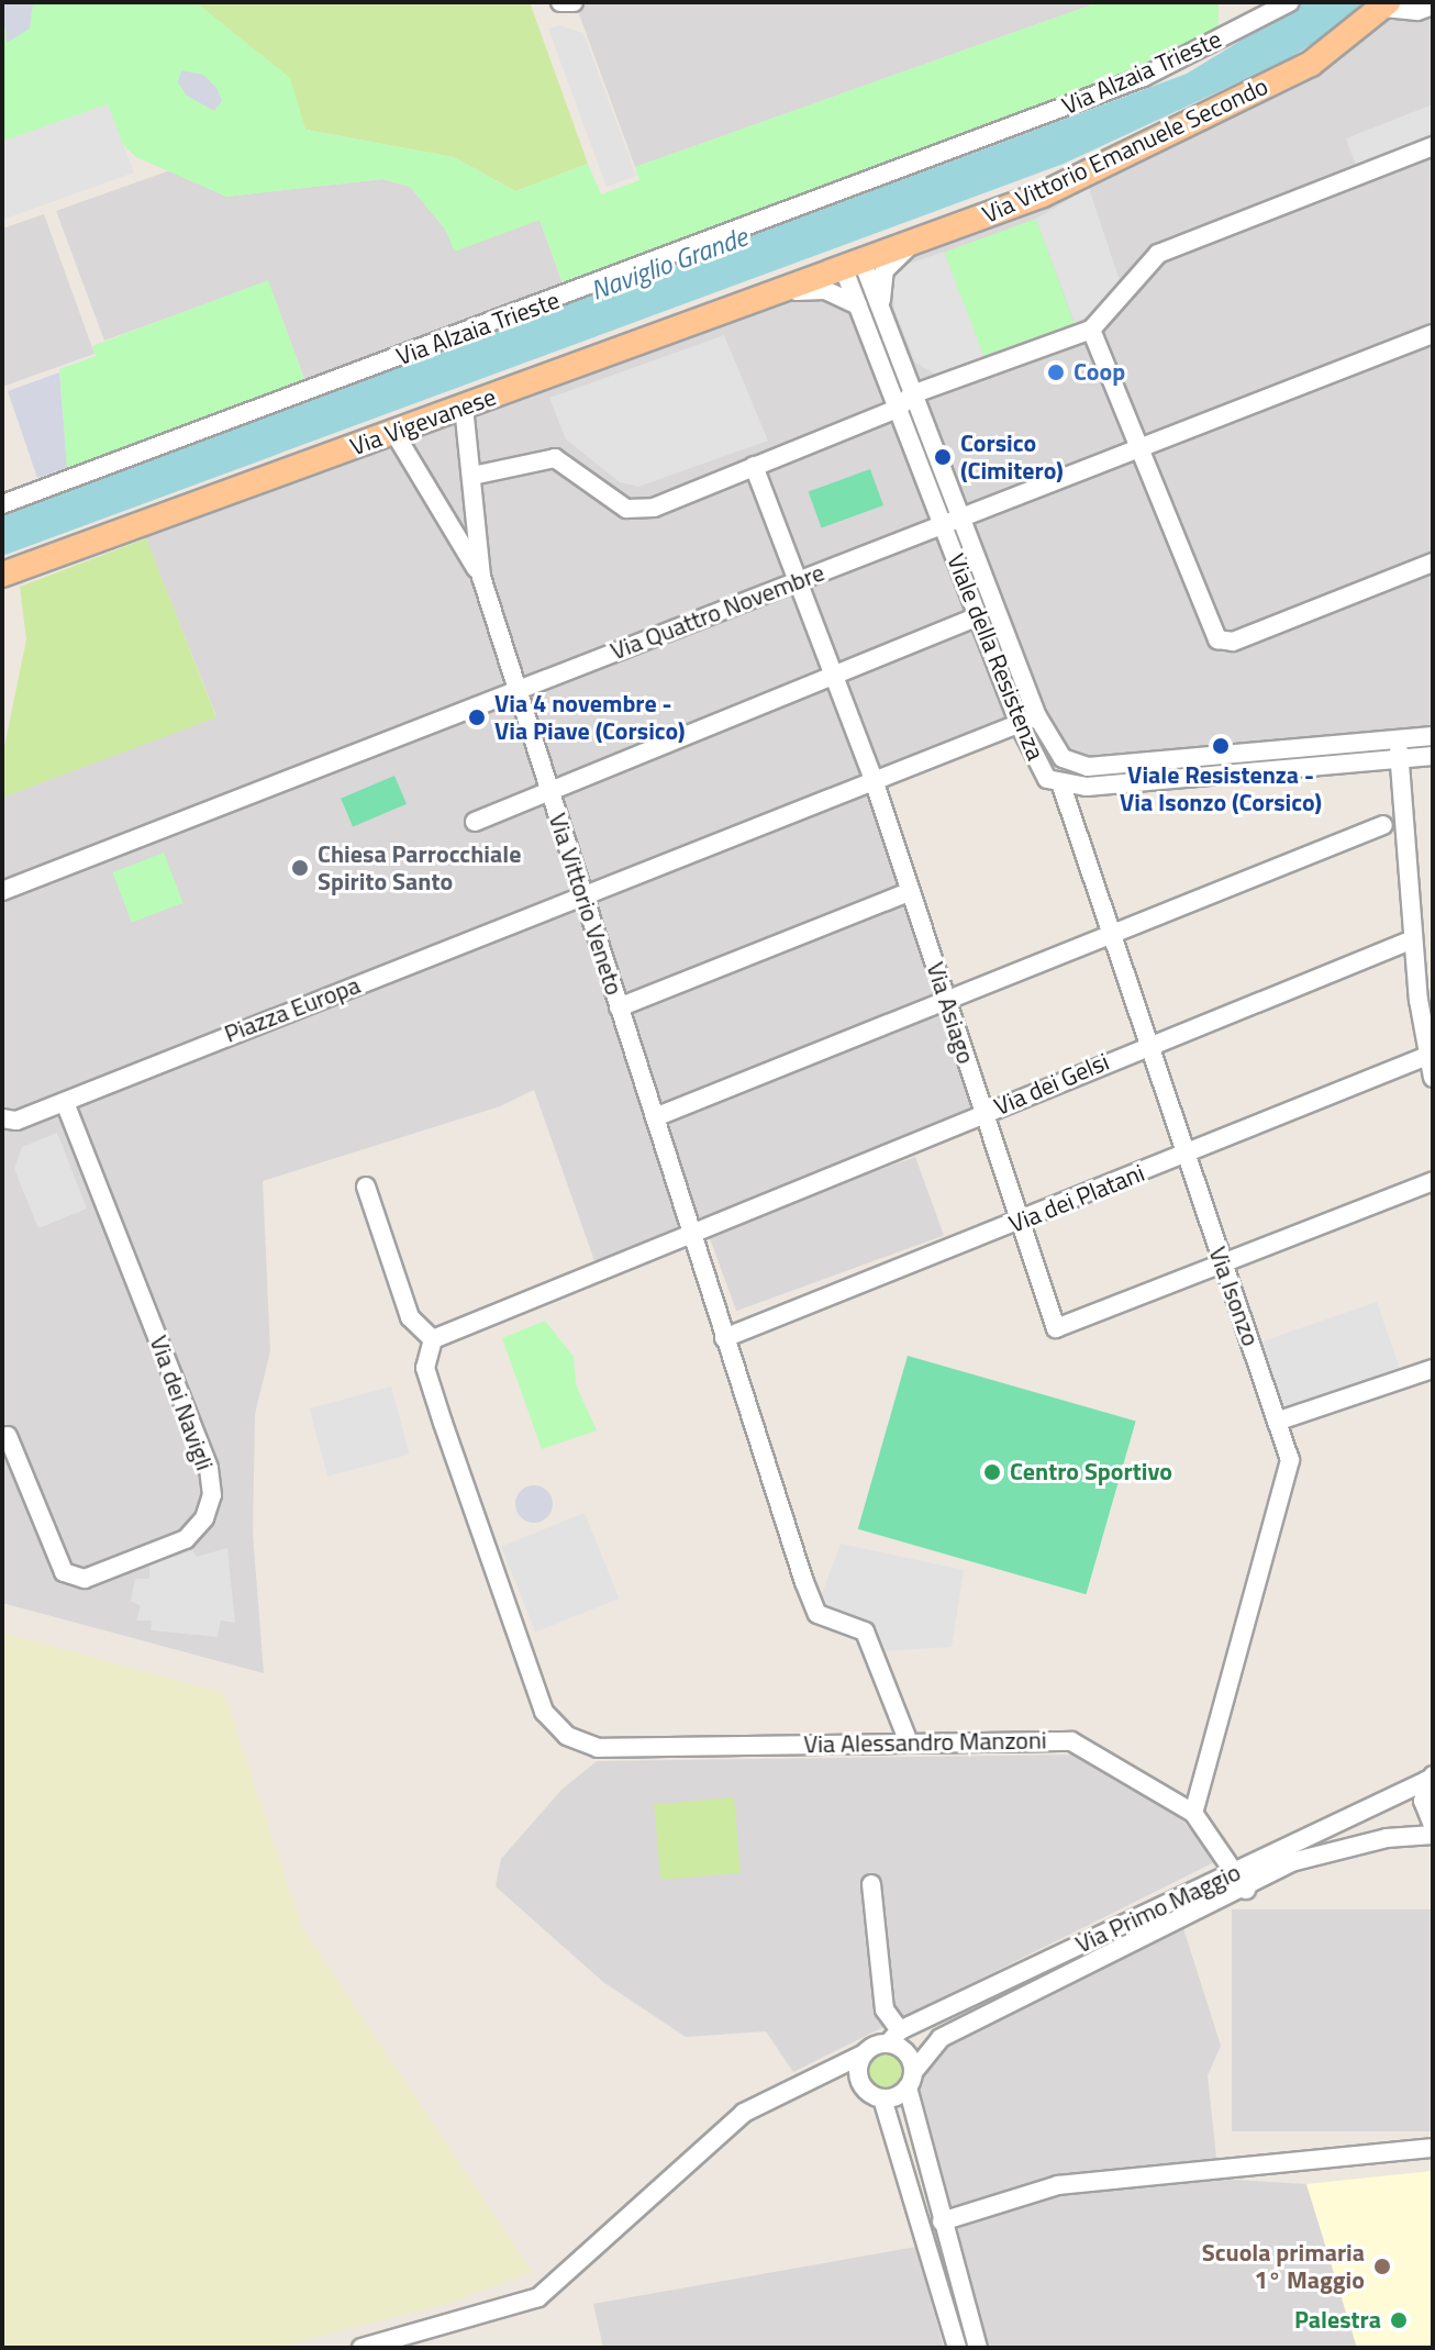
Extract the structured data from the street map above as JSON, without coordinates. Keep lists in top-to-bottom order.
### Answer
{
  "streets": {
    "main road": ["Via Vittorio Emanuele Secondo", "Via Vigevanese"],
    "street": [
      "Via Alzaia Trieste",
      "Via Quattro Novembre",
      "Viale della Resistenza",
      "Via Vittorio Veneto",
      "Piazza Europa",
      "Via Asiago",
      "Via dei Gelsi",
      "Via dei Platani",
      "Via Isonzo",
      "Via dei Navigli",
      "Via Alessandro Manzoni",
      "Via Primo Maggio"
    ]
  },
  "crossings": [
    ["Via Vittorio Emanuele Secondo", "Via Vigevanese"],
    ["Via Vittorio Emanuele Secondo", "Viale della Resistenza"],
    ["Via Vigevanese", "Viale della Resistenza"],
    ["Via Vigevanese", "Via Vittorio Veneto"],
    ["Via Quattro Novembre", "Viale della Resistenza"],
    ["Via Quattro Novembre", "Via Vittorio Veneto"],
    ["Via Quattro Novembre", "Via Asiago"],
    ["Viale della Resistenza", "Piazza Europa"],
    ["Viale della Resistenza", "Via Isonzo"],
    ["Via Vittorio Veneto", "Piazza Europa"],
    ["Via Vittorio Veneto", "Via dei Gelsi"],
    ["Via Vittorio Veneto", "Via dei Platani"],
    ["Via Vittorio Veneto", "Via Alessandro Manzoni"],
    ["Piazza Europa", "Via Asiago"],
    ["Piazza Europa", "Via dei Navigli"],
    ["Via Asiago", "Via dei Gelsi"],
    ["Via Asiago", "Via dei Platani"],
    ["Via Asiago", "Via Isonzo"],
    ["Via dei Gelsi", "Via Isonzo"],
    ["Via dei Gelsi", "Via Alessandro Manzoni"],
    ["Via dei Platani", "Via Isonzo"],
    ["Via Isonzo", "Via Alessandro Manzoni"],
    ["Via Alessandro Manzoni", "Via Primo Maggio"]
  ],
  "water": ["Naviglio Grande"],
  "places": [
    "Coop",
    "Corsico (Cimitero)",
    "Via 4 novembre - Via Piave (Corsico)",
    "Viale Resistenza - Via Isonzo (Corsico)",
    "Chiesa Parrocchiale Spirito Santo",
    "Centro Sportivo",
    "Scuola primaria 1° Maggio",
    "Palestra"
  ]
}
